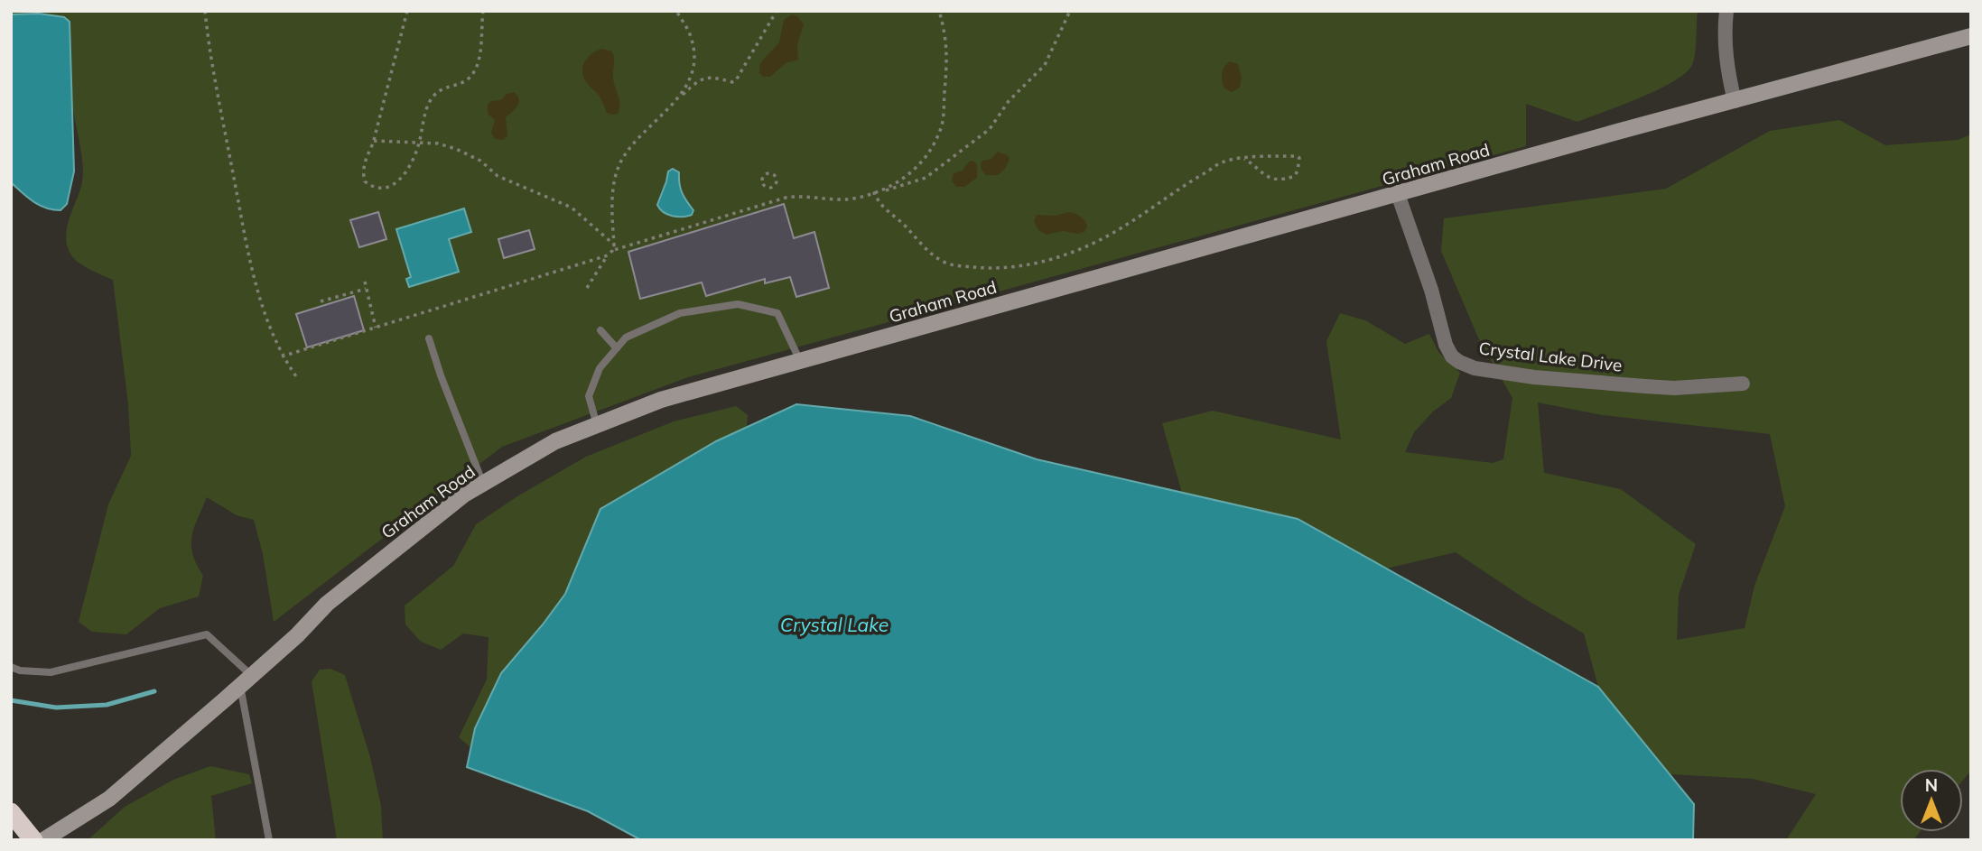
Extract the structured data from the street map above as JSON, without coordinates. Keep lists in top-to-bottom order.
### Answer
{
  "streets": {
    "main road": ["Graham Road"],
    "street": ["Crystal Lake Drive"]
  },
  "crossings": [
    ["Graham Road", "Crystal Lake Drive"]
  ],
  "water": ["Crystal Lake"],
  "north": "top"
}
